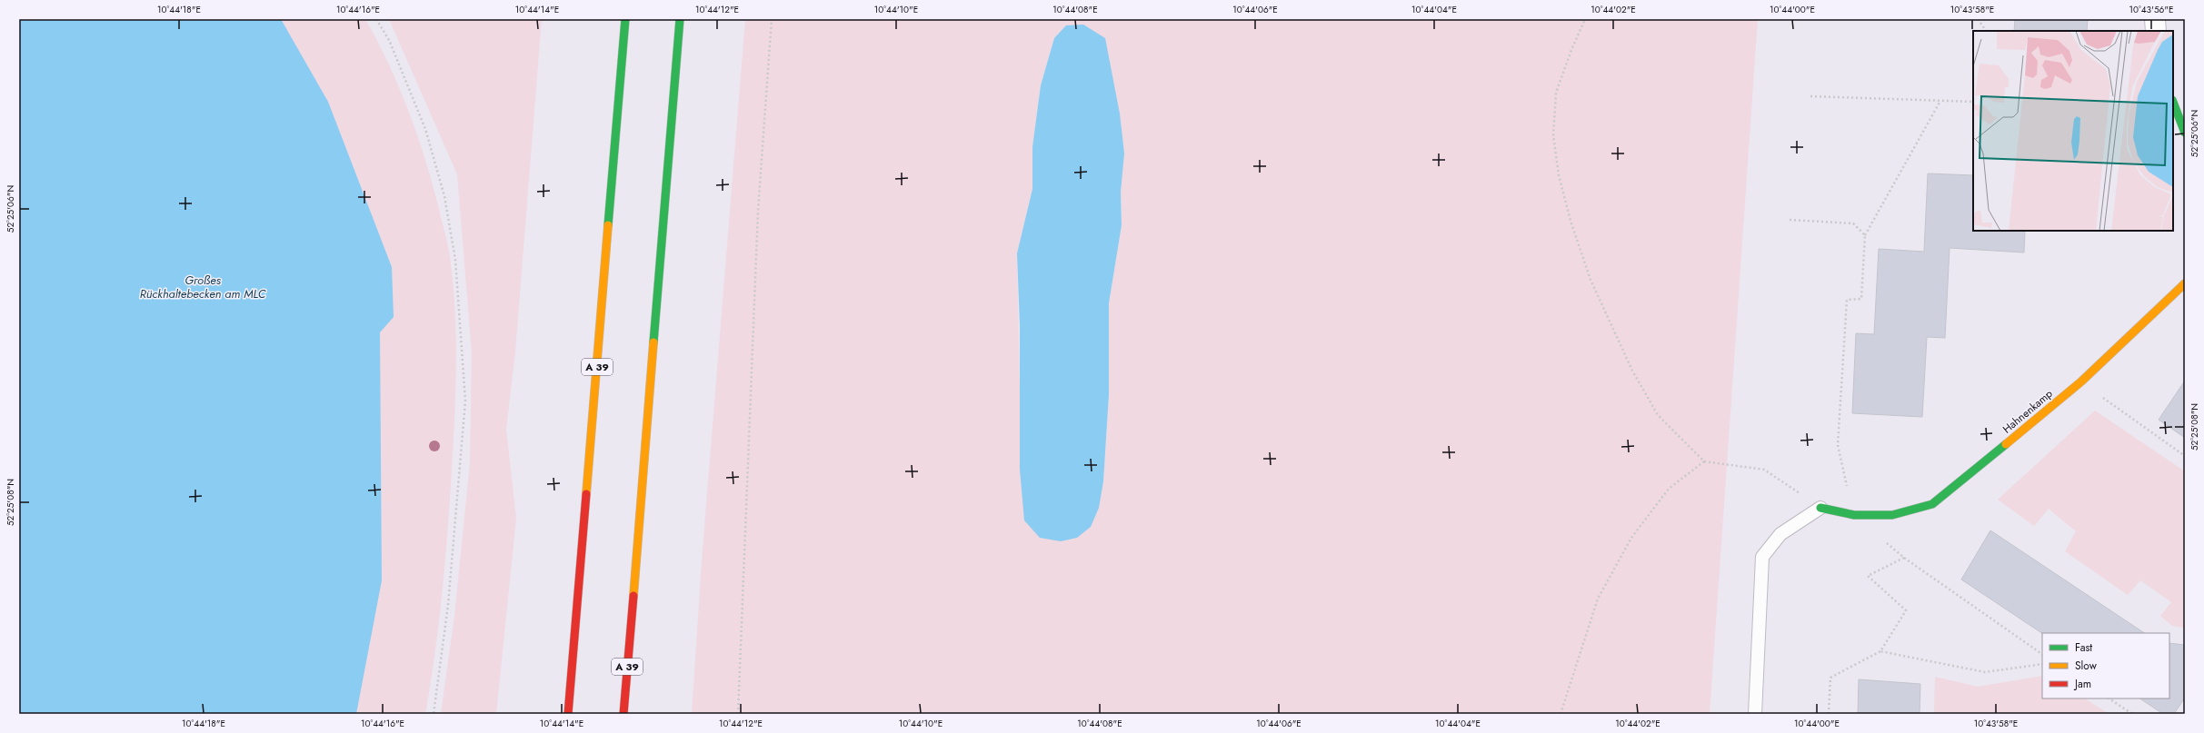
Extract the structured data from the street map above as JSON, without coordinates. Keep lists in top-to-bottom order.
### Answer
{
  "streets": {
    "main road": ["A 39", "Hahnenkamp"]
  },
  "water": ["Großes Rückhaltebecken am MLC"],
  "legend": ["Fast", "Slow", "Jam"],
  "coordinates": [
    "10°44'18\"E",
    "10°44'16\"E",
    "10°44'14\"E",
    "10°44'12\"E",
    "10°44'10\"E",
    "10°44'08\"E",
    "10°44'06\"E",
    "10°44'04\"E",
    "10°44'02\"E",
    "10°44'00\"E",
    "10°43'58\"E",
    "10°43'56\"E",
    "52°25'06\"N",
    "52°25'08\"N"
  ]
}
